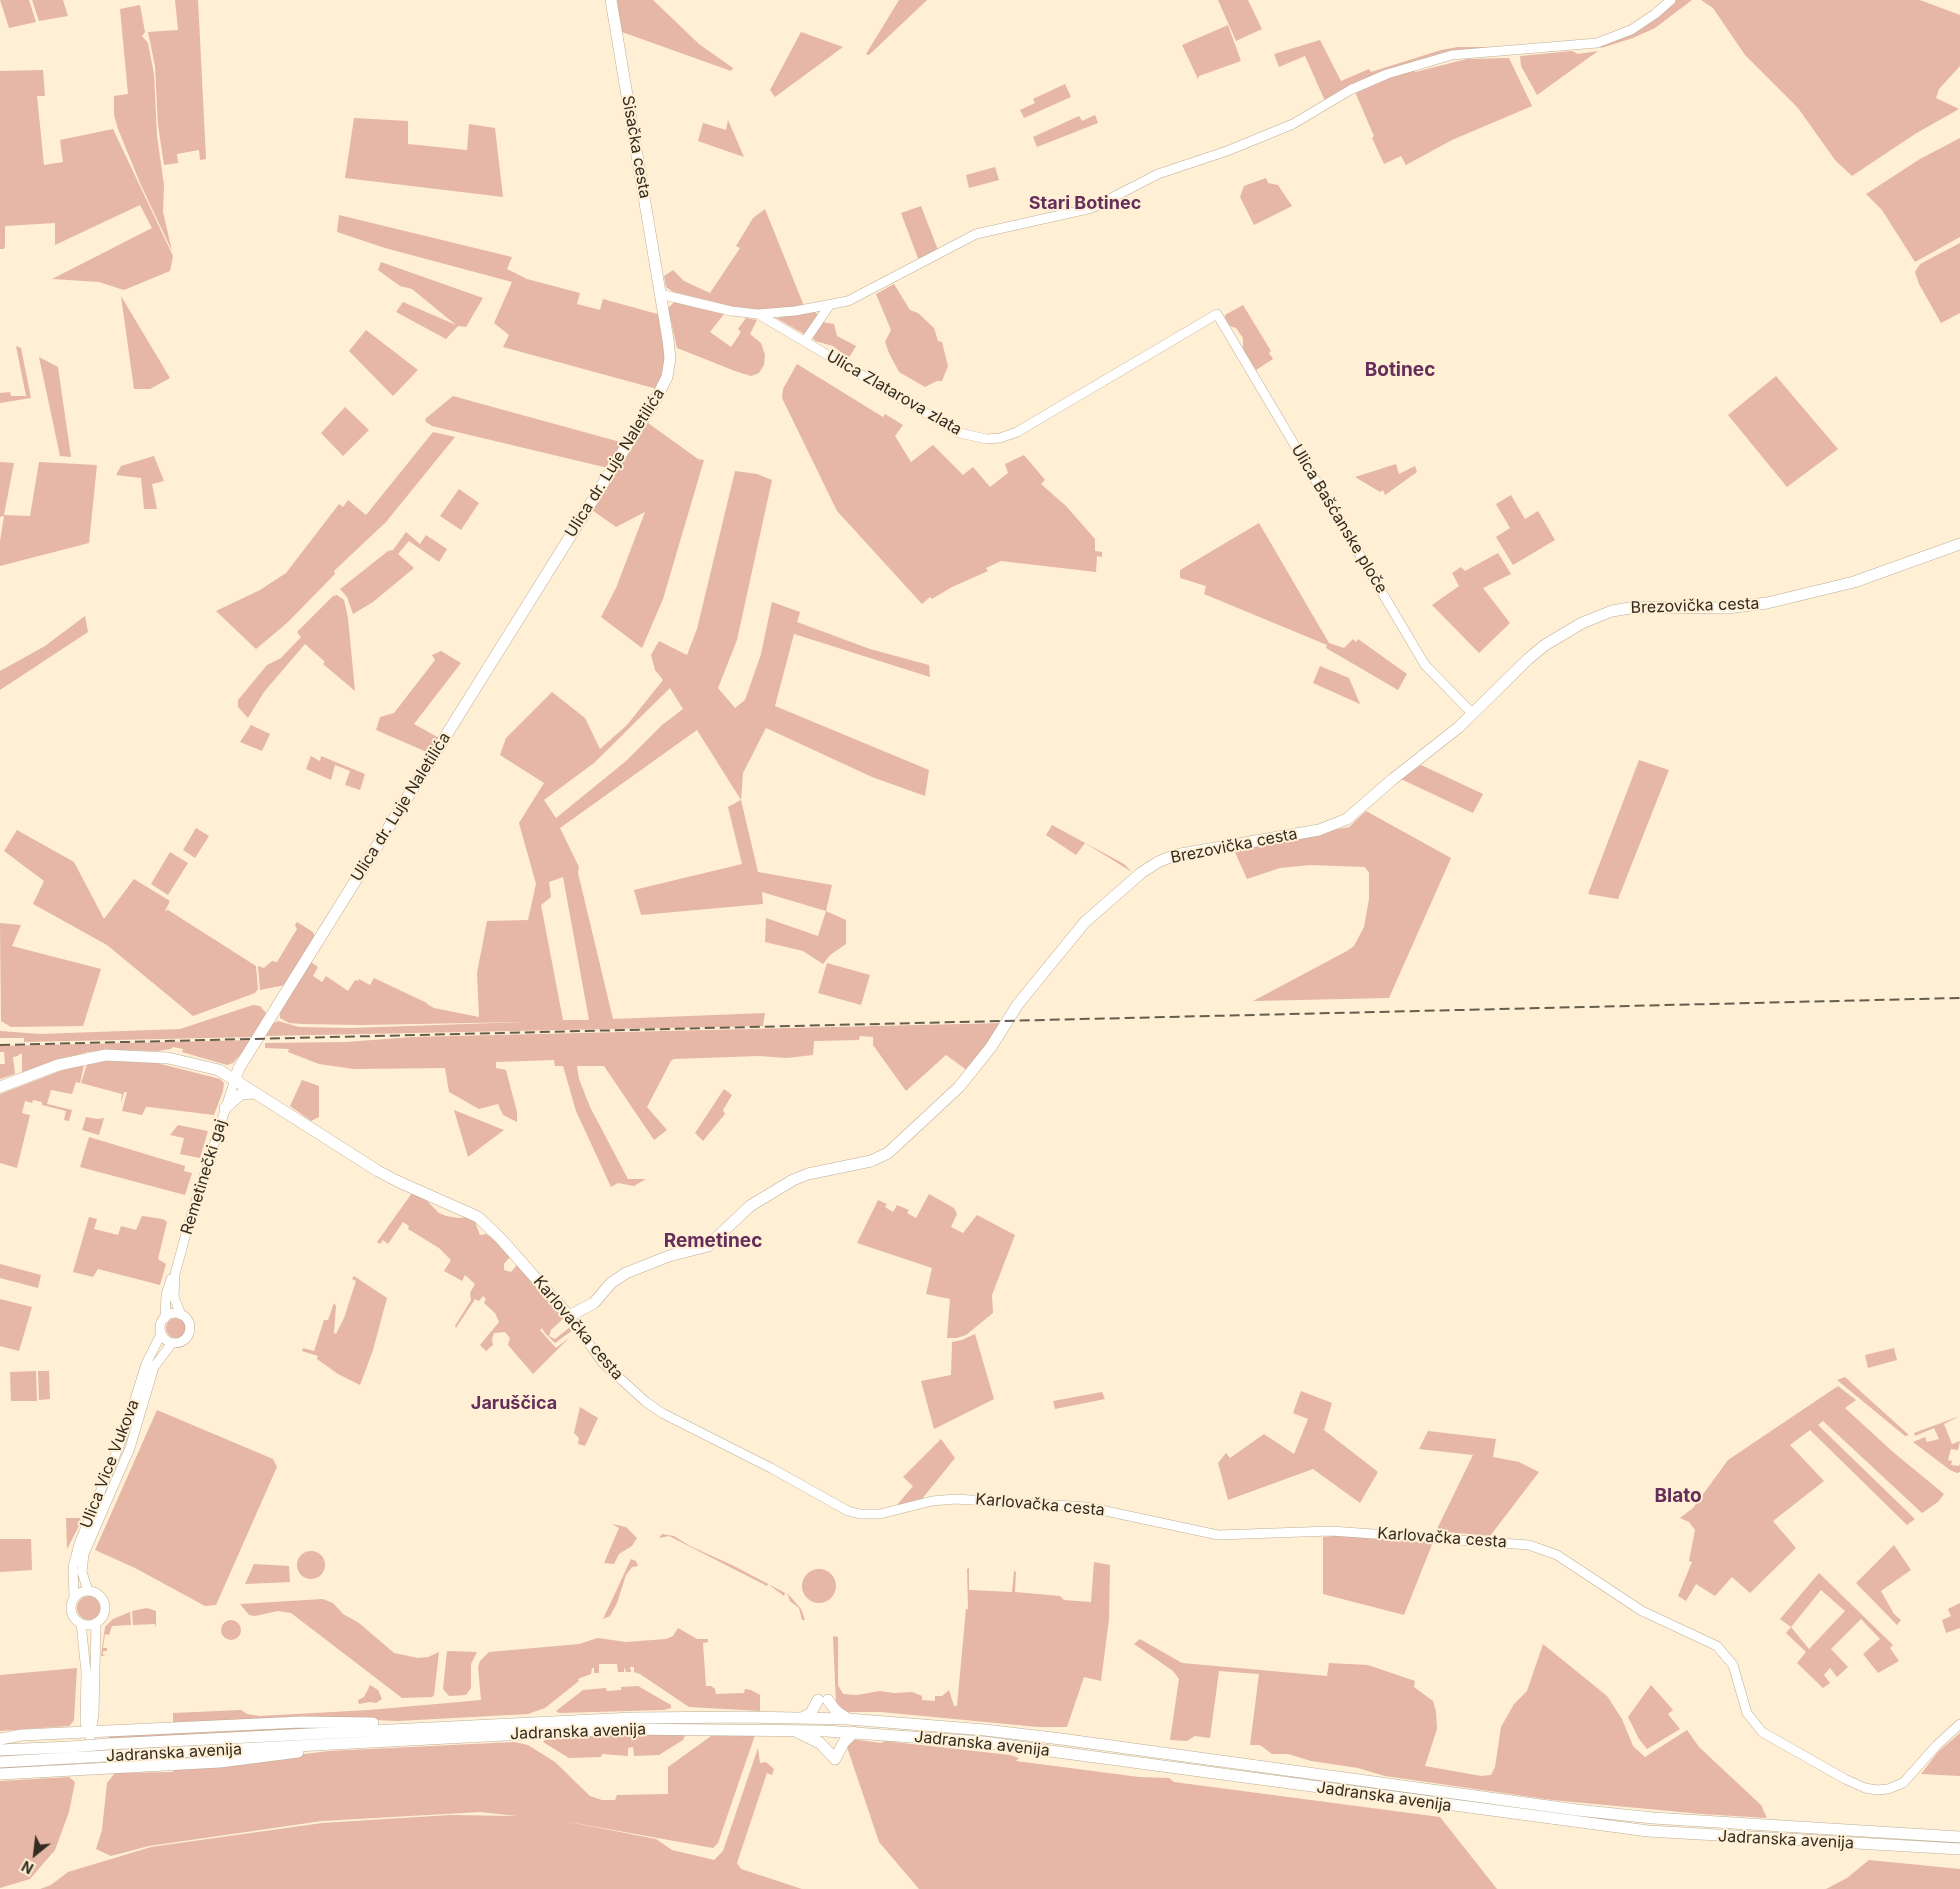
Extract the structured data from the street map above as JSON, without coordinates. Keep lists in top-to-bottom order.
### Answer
{
  "streets": {
    "main road": [
      "Sisačka cesta",
      "Ulica dr. Luje Naletilića",
      "Brezovička cesta",
      "Karlovačka cesta",
      "Jadranska avenija"
    ],
    "street": [
      "Ulica Zlatarova zlata",
      "Ulica Bašćanske ploče",
      "Remetinečki gaj",
      "Ulica Vice Vukova"
    ]
  },
  "crossings": [
    ["Sisačka cesta", "Ulica dr. Luje Naletilića"],
    ["Ulica Zlatarova zlata", "Ulica Bašćanske ploče"],
    ["Ulica dr. Luje Naletilića", "Remetinečki gaj"],
    ["Ulica dr. Luje Naletilića", "Karlovačka cesta"],
    ["Ulica Bašćanske ploče", "Brezovička cesta"],
    ["Brezovička cesta", "Karlovačka cesta"],
    ["Remetinečki gaj", "Karlovačka cesta"],
    ["Remetinečki gaj", "Ulica Vice Vukova"]
  ],
  "districts": [
    "Stari Botinec",
    "Botinec",
    "Remetinec",
    "Jaruščica",
    "Blato"
  ],
  "north": "bottom left"
}
